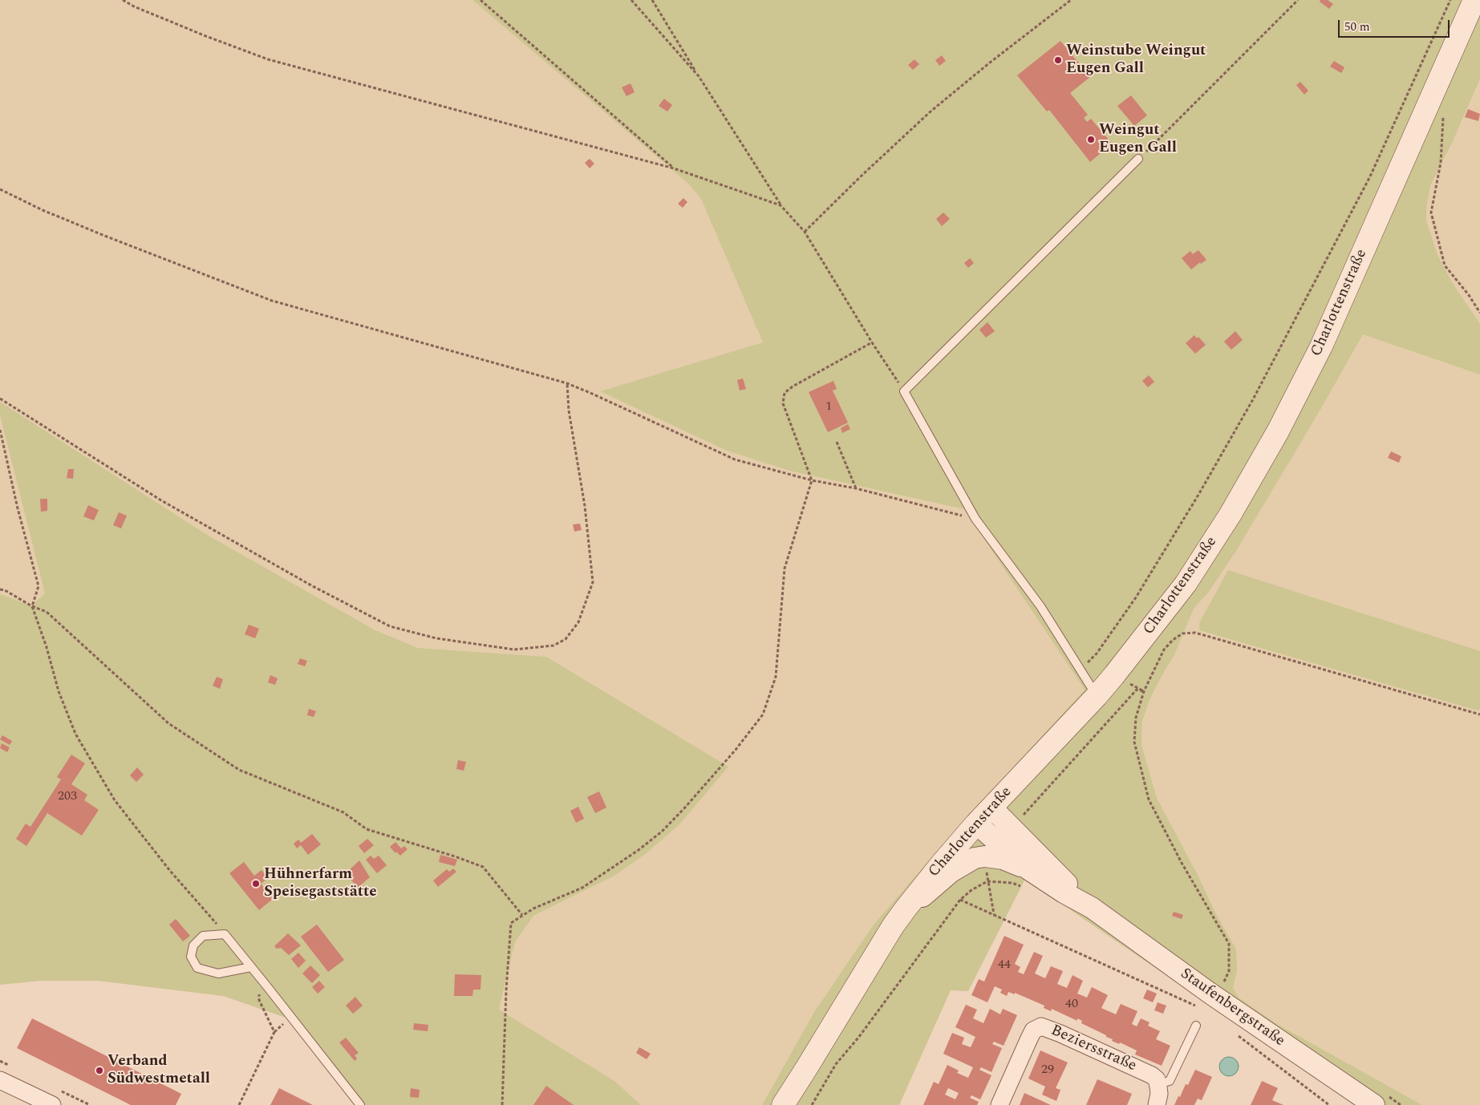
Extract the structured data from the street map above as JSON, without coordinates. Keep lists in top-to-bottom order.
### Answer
{
  "streets": {
    "main road": ["Charlottenstraße"],
    "street": ["Staufenbergstraße", "Beziersstraße"]
  },
  "crossings": [
    ["Charlottenstraße", "Staufenbergstraße"]
  ],
  "places": [
    "Weinstube Weingut Eugen Gall",
    "Weingut Eugen Gall",
    "Hühnerfarm Speisegaststätte",
    "Verband Südwestmetall"
  ],
  "house_numbers": [
    "1",
    "203",
    "44",
    "40",
    "29"
  ],
  "scale_bar": "50 m"
}
